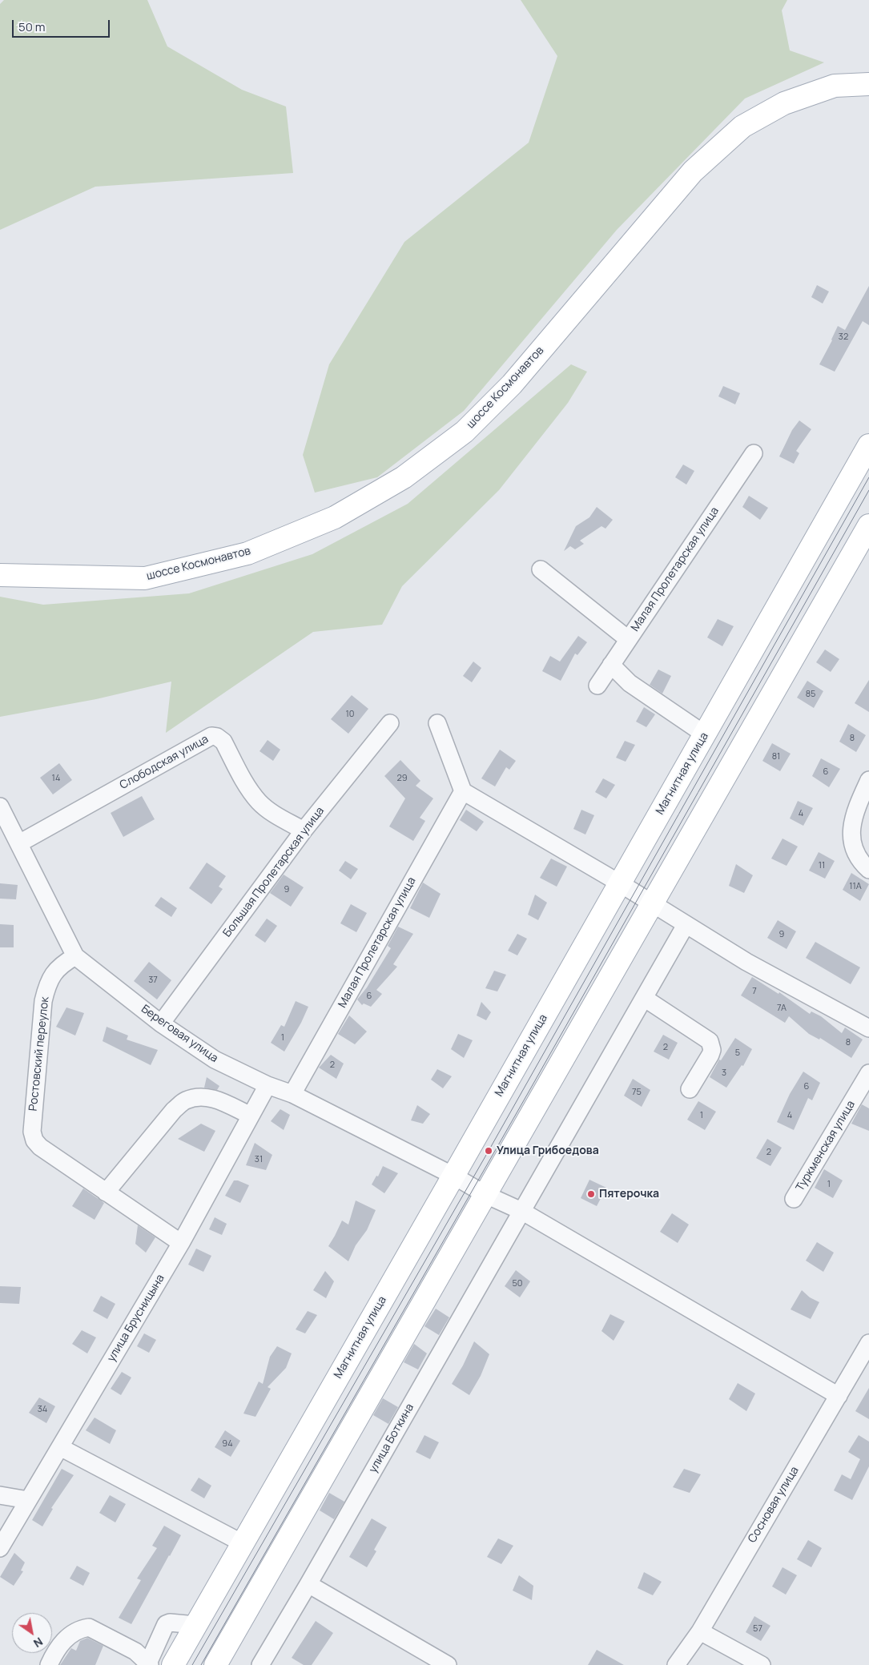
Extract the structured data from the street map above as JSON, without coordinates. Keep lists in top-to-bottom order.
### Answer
{
  "streets": {
    "main road": ["шоссе Космонавтов", "Магнитная улица"],
    "street": [
      "Малая Пролетарская улица",
      "Слободская улица",
      "Большая Пролетарская улица",
      "Береговая улица",
      "Ростовский переулок",
      "Туркменская улица",
      "улица Брусницына",
      "улица Боткина",
      "Сосновая улица"
    ]
  },
  "crossings": [
    ["Малая Пролетарская улица", "Береговая улица"],
    ["Слободская улица", "Большая Пролетарская улица"],
    ["Слободская улица", "Береговая улица"],
    ["Магнитная улица", "Береговая улица"],
    ["Большая Пролетарская улица", "Береговая улица"],
    ["Береговая улица", "Ростовский переулок"],
    ["Береговая улица", "улица Брусницына"],
    ["Береговая улица", "улица Боткина"],
    ["Береговая улица", "Сосновая улица"]
  ],
  "places": ["Улица Грибоедова", "Пятерочка"],
  "house_numbers": [
    "32",
    "85",
    "10",
    "8",
    "81",
    "6",
    "14",
    "29",
    "4",
    "11",
    "11А",
    "9",
    "9",
    "37",
    "7",
    "6",
    "7А",
    "1",
    "8",
    "2",
    "5",
    "2",
    "3",
    "6",
    "75",
    "1",
    "4",
    "2",
    "31",
    "1",
    "50",
    "34",
    "94",
    "57"
  ],
  "scale_bar": "50 m",
  "north": "bottom right"
}
